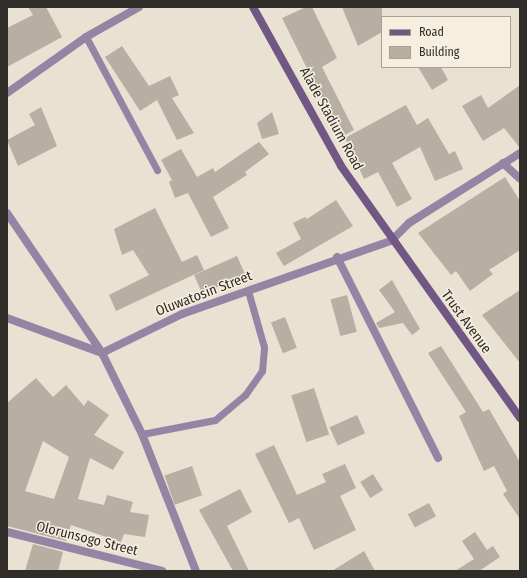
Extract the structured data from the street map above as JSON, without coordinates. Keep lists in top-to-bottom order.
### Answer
{
  "streets": {
    "street": [
      "Alade Stadium Road",
      "Oluwatosin Street",
      "Trust Avenue",
      "Olorunsogo Street"
    ]
  },
  "crossings": [
    ["Alade Stadium Road", "Oluwatosin Street"],
    ["Alade Stadium Road", "Trust Avenue"],
    ["Oluwatosin Street", "Trust Avenue"]
  ],
  "legend": ["Road", "Building"]
}
